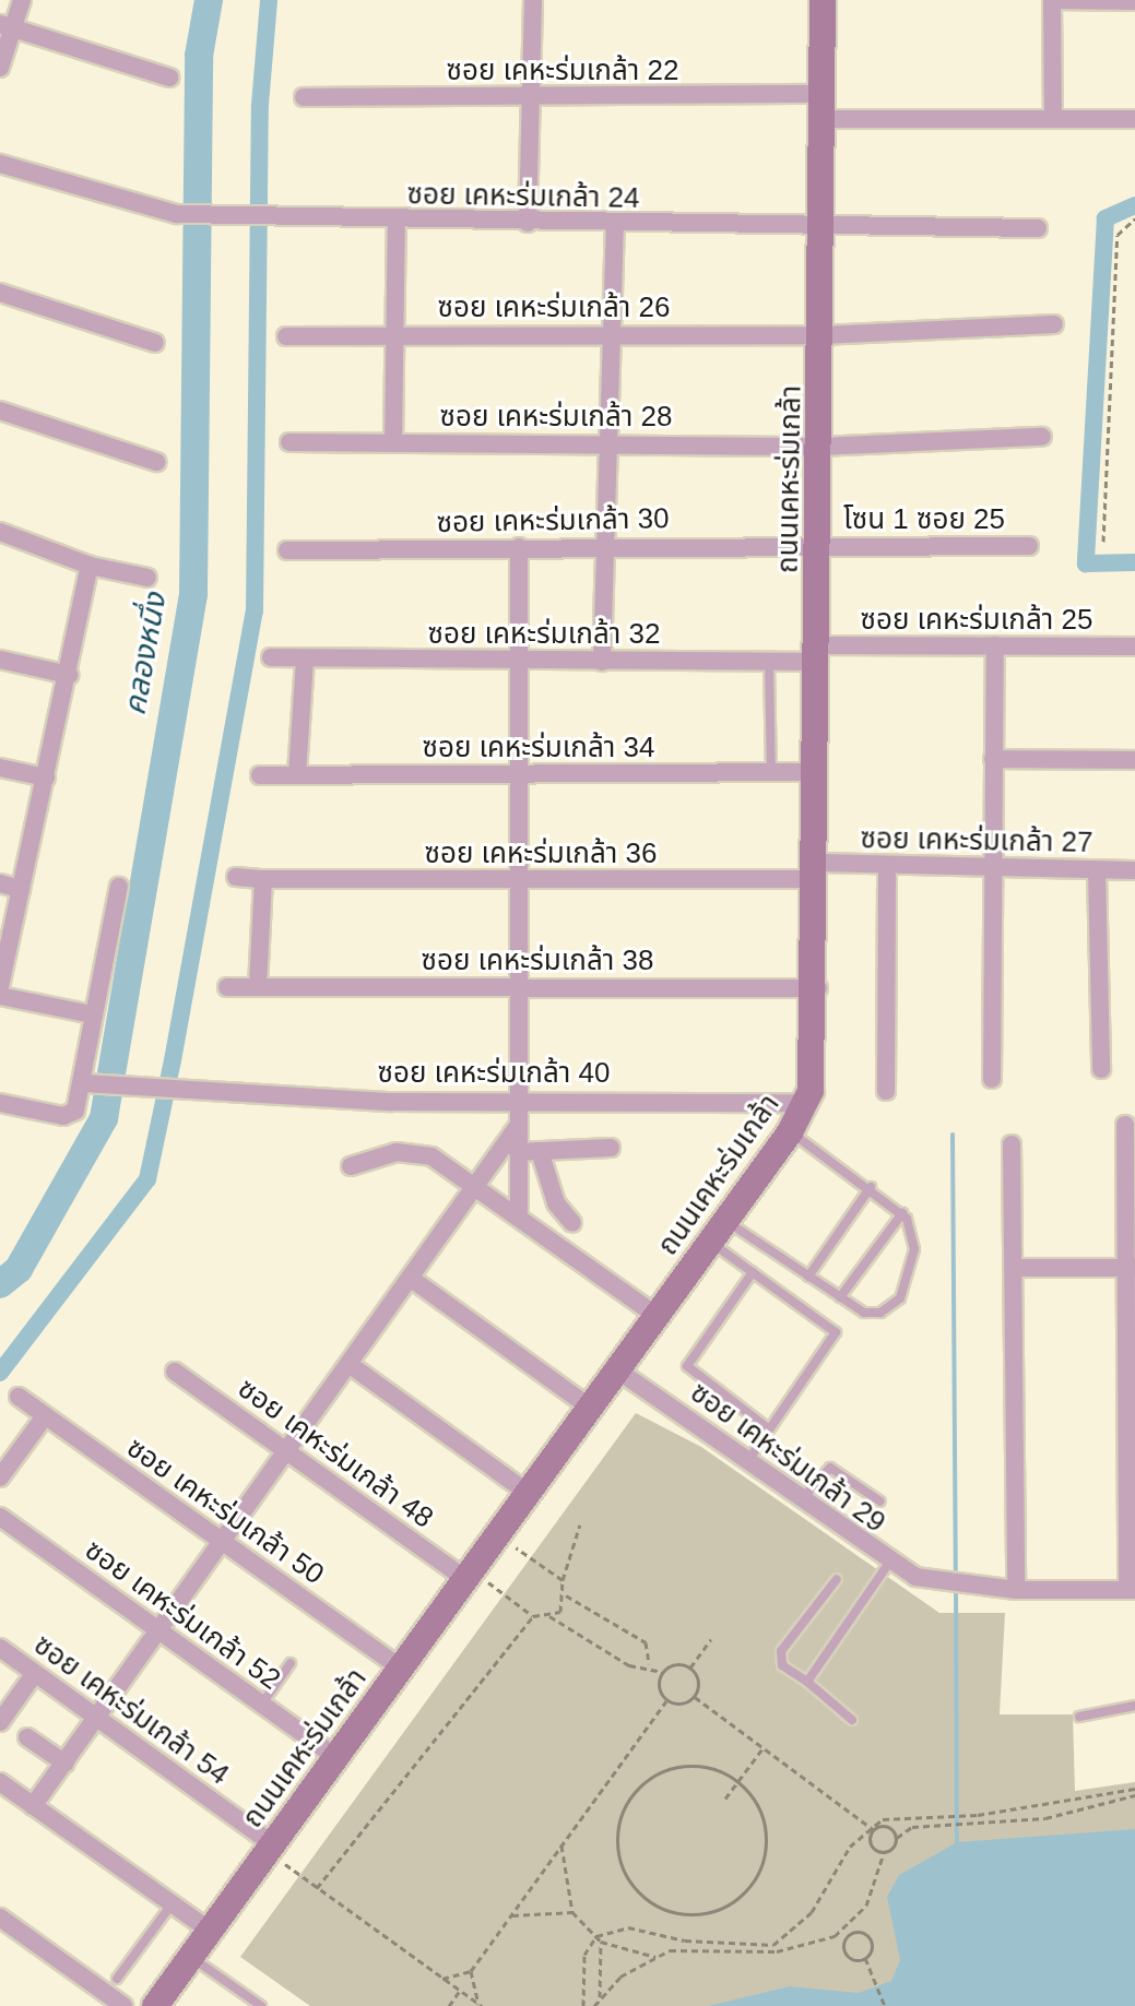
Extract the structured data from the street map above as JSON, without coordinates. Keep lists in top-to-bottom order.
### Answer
{
  "streets": {
    "street": [
      "ซอย เคหะร่มเกล้า 22",
      "ซอย เคหะร่มเกล้า 24",
      "ซอย เคหะร่มเกล้า 26",
      "ซอย เคหะร่มเกล้า 28",
      "ถนนเคหะร่มเกล้า",
      "โซน 1 ซอย 25",
      "ซอย เคหะร่มเกล้า 30",
      "ซอย เคหะร่มเกล้า 25",
      "ซอย เคหะร่มเกล้า 32",
      "ซอย เคหะร่มเกล้า 34",
      "ซอย เคหะร่มเกล้า 27",
      "ซอย เคหะร่มเกล้า 36",
      "ซอย เคหะร่มเกล้า 38",
      "ซอย เคหะร่มเกล้า 40",
      "ซอย เคหะร่มเกล้า 48",
      "ซอย เคหะร่มเกล้า 29",
      "ซอย เคหะร่มเกล้า 50",
      "ซอย เคหะร่มเกล้า 52",
      "ซอย เคหะร่มเกล้า 54"
    ]
  },
  "crossings": [
    ["ซอย เคหะร่มเกล้า 22", "ถนนเคหะร่มเกล้า"],
    ["ซอย เคหะร่มเกล้า 24", "ถนนเคหะร่มเกล้า"],
    ["ซอย เคหะร่มเกล้า 26", "ถนนเคหะร่มเกล้า"],
    ["ซอย เคหะร่มเกล้า 28", "ถนนเคหะร่มเกล้า"],
    ["ถนนเคหะร่มเกล้า", "โซน 1 ซอย 25"],
    ["ถนนเคหะร่มเกล้า", "ซอย เคหะร่มเกล้า 30"],
    ["ถนนเคหะร่มเกล้า", "ซอย เคหะร่มเกล้า 25"],
    ["ถนนเคหะร่มเกล้า", "ซอย เคหะร่มเกล้า 32"],
    ["ถนนเคหะร่มเกล้า", "ซอย เคหะร่มเกล้า 34"],
    ["ถนนเคหะร่มเกล้า", "ซอย เคหะร่มเกล้า 27"],
    ["ถนนเคหะร่มเกล้า", "ซอย เคหะร่มเกล้า 36"],
    ["ถนนเคหะร่มเกล้า", "ซอย เคหะร่มเกล้า 38"],
    ["ถนนเคหะร่มเกล้า", "ซอย เคหะร่มเกล้า 40"],
    ["ถนนเคหะร่มเกล้า", "ซอย เคหะร่มเกล้า 48"],
    ["ถนนเคหะร่มเกล้า", "ซอย เคหะร่มเกล้า 29"],
    ["ถนนเคหะร่มเกล้า", "ซอย เคหะร่มเกล้า 50"],
    ["ถนนเคหะร่มเกล้า", "ซอย เคหะร่มเกล้า 52"],
    ["ถนนเคหะร่มเกล้า", "ซอย เคหะร่มเกล้า 54"],
    ["โซน 1 ซอย 25", "ซอย เคหะร่มเกล้า 30"],
    ["ซอย เคหะร่มเกล้า 25", "ซอย เคหะร่มเกล้า 32"],
    ["ซอย เคหะร่มเกล้า 27", "ซอย เคหะร่มเกล้า 36"]
  ],
  "water": ["คลองหนึ่ง"]
}
